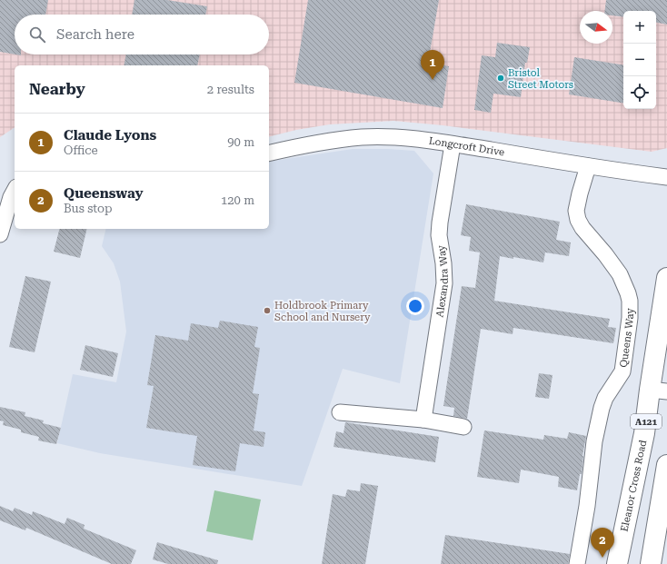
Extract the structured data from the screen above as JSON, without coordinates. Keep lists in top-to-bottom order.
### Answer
{
  "streets": {
    "main road": ["A121", "Eleanor Cross Road"],
    "street": ["Longcroft Drive", "Alexandra Way", "Queens Way"]
  },
  "crossings": [
    ["Longcroft Drive", "Alexandra Way"],
    ["Longcroft Drive", "Queens Way"]
  ],
  "places": ["Bristol Street Motors", "Holdbrook Primary School and Nursery"],
  "north": "right",
  "page": {
    "map_buttons": ["+", "−"],
    "search": "Search here",
    "pins": ["1", "2"],
    "heading": ["Nearby", "2 results"],
    "list": [
      {
        "mark": "1",
        "name": "Claude Lyons",
        "note": "Office",
        "value": "90 m"
      },
      {
        "mark": "2",
        "name": "Queensway",
        "note": "Bus stop",
        "value": "120 m"
      }
    ]
  }
}
